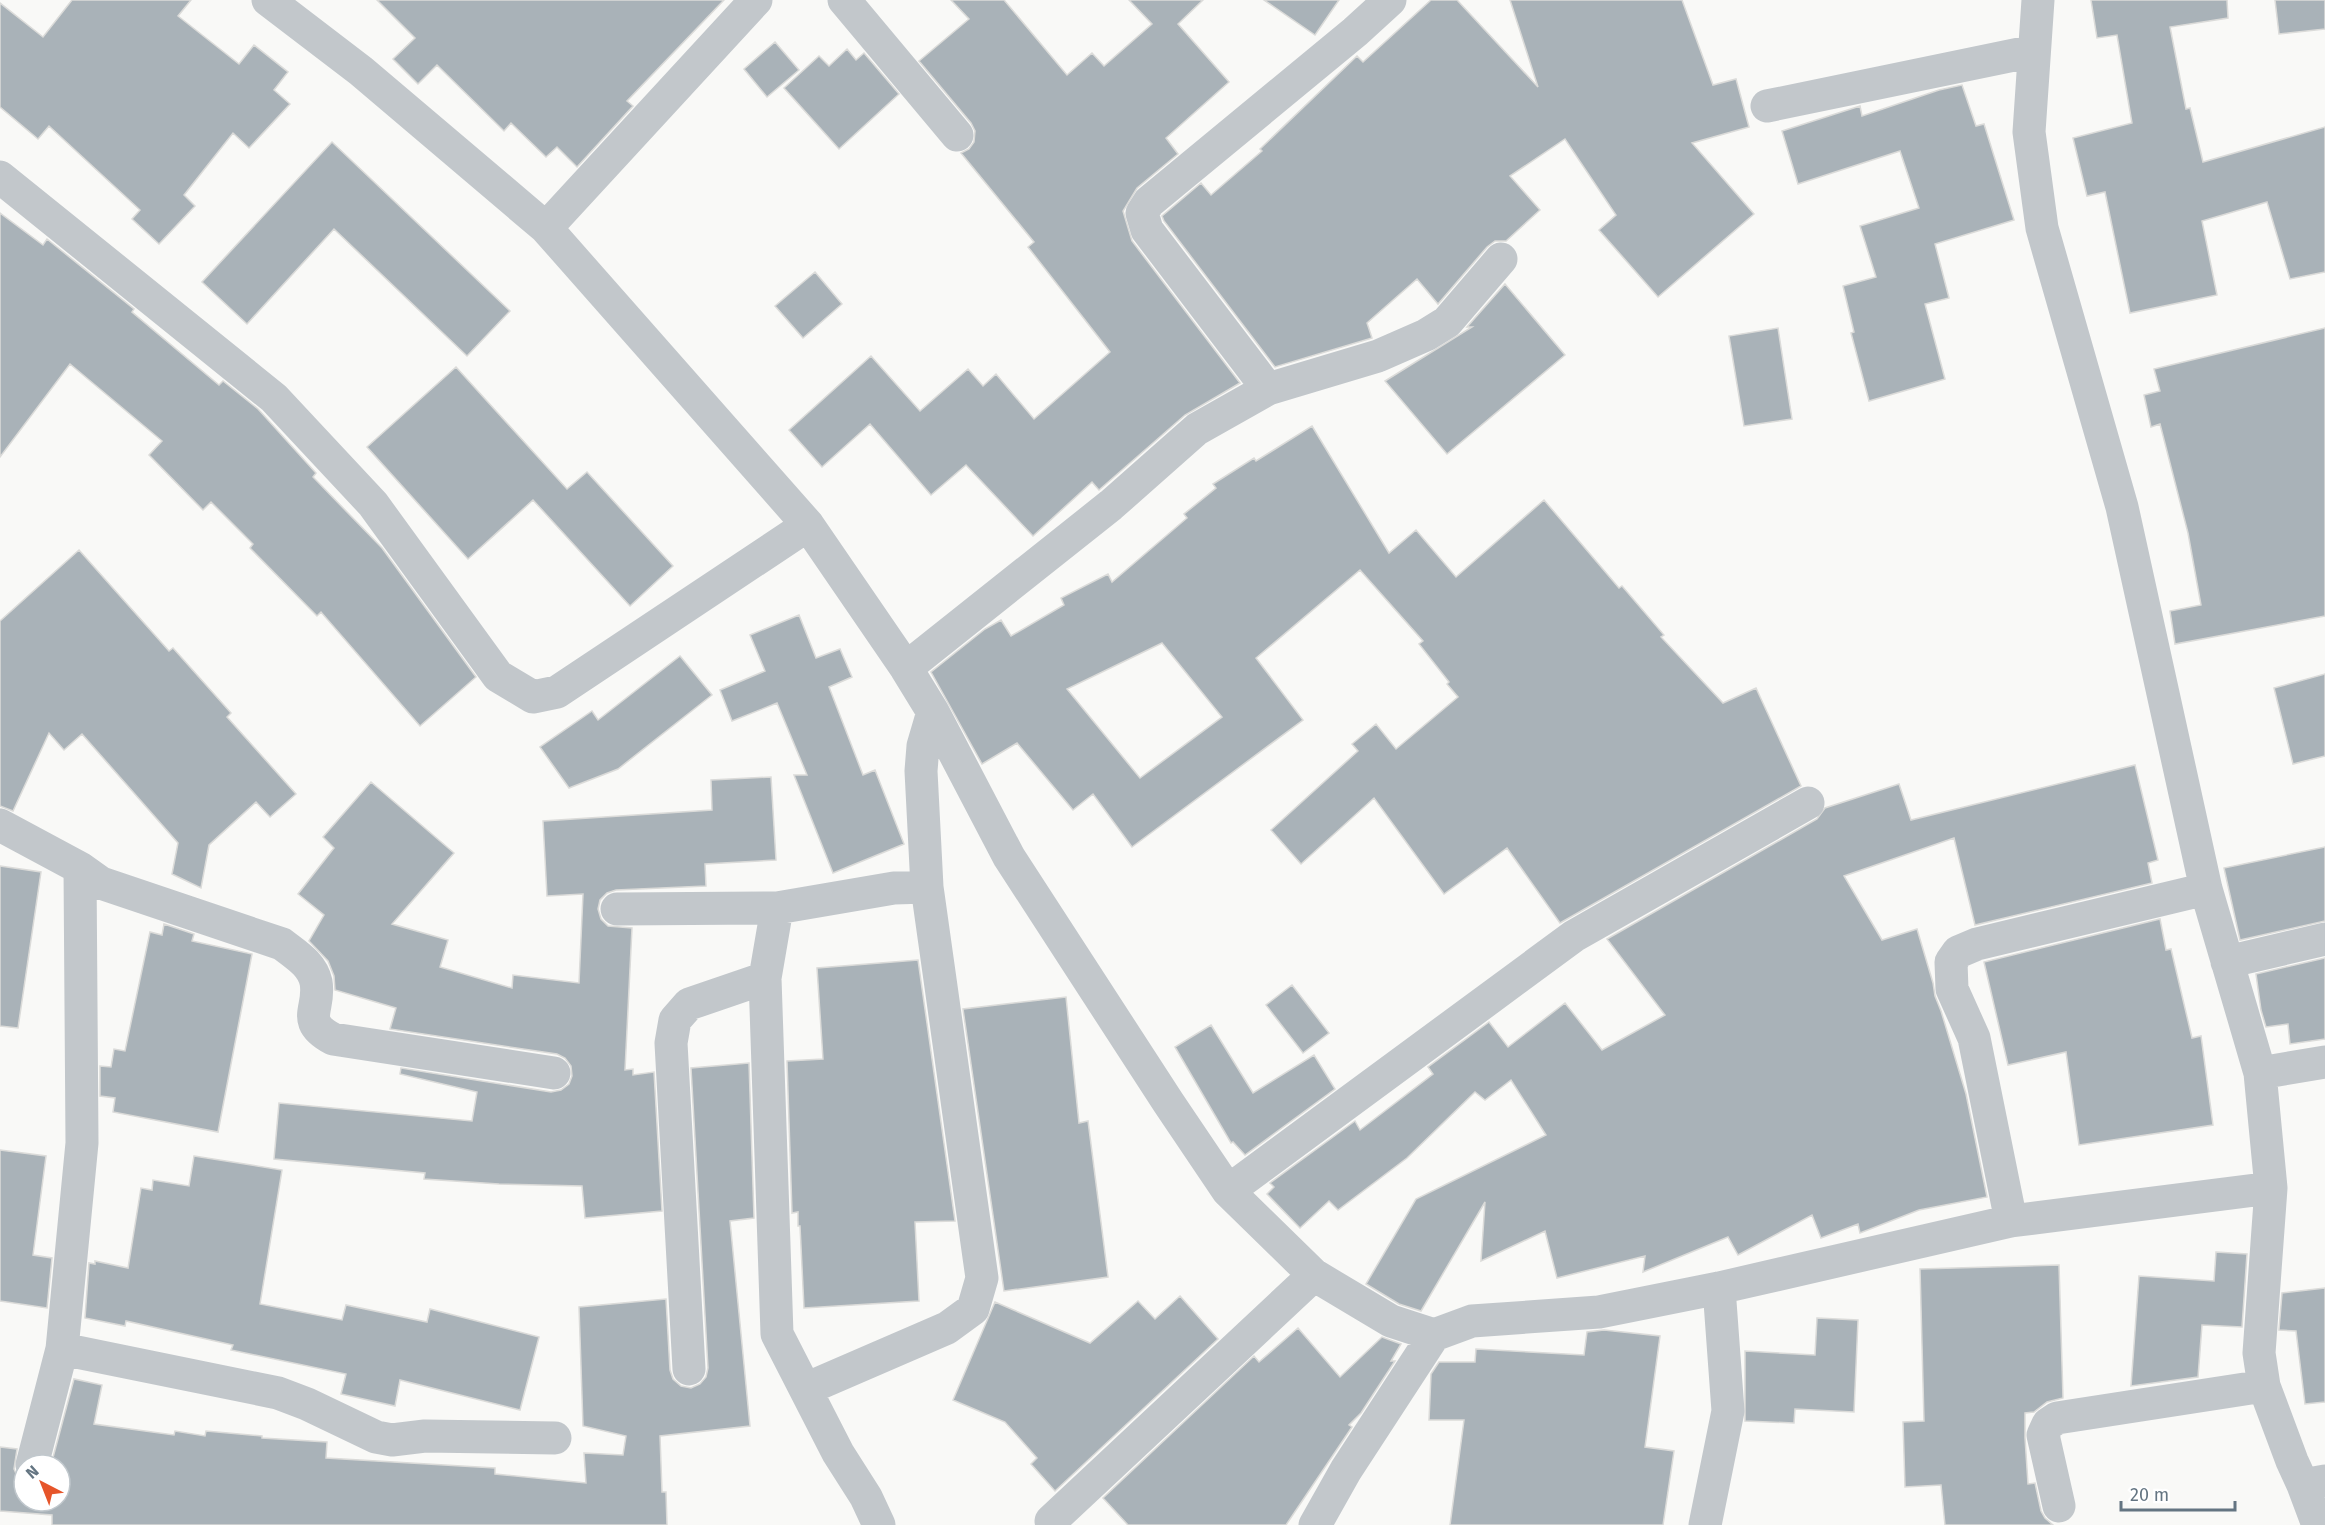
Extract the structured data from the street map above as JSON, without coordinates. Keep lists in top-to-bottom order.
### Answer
{
  "scale_bar": "20 m",
  "north": "top left"
}
